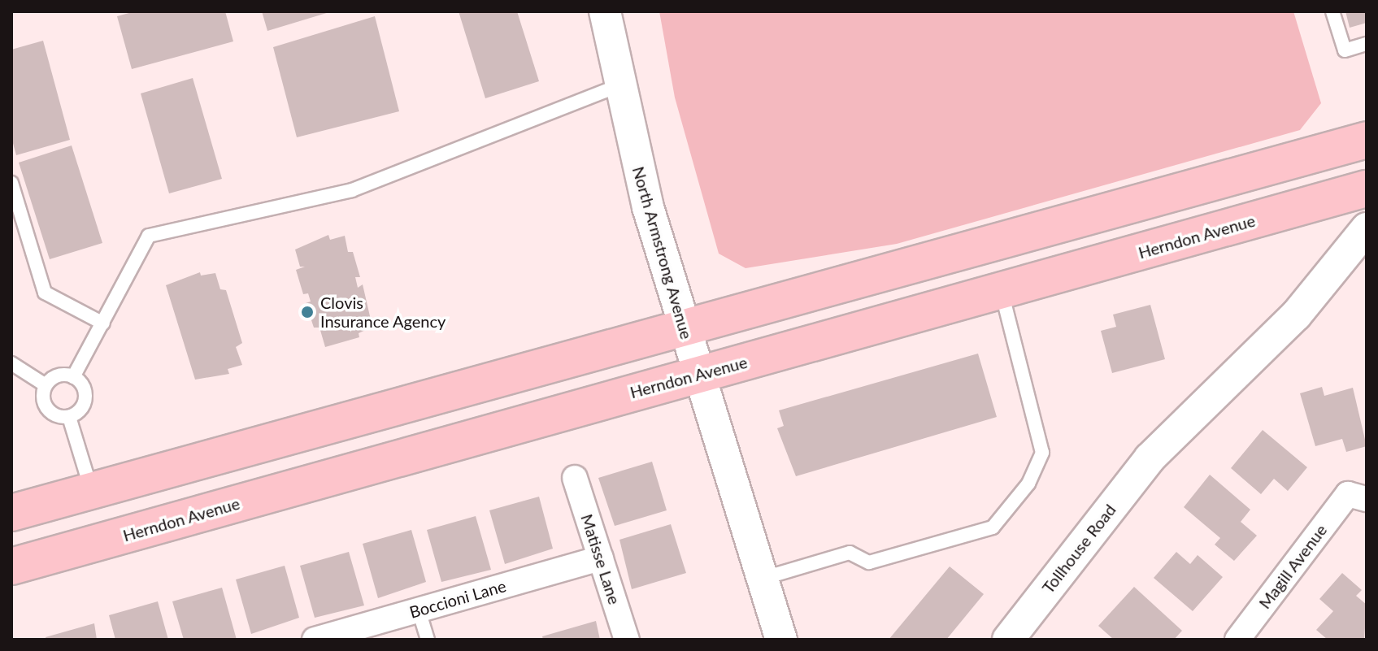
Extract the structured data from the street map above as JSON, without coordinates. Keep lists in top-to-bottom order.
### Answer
{
  "streets": {
    "main road": ["Herndon Avenue"],
    "street": [
      "North Armstrong Avenue",
      "Tollhouse Road",
      "Matisse Lane",
      "Magill Avenue",
      "Boccioni Lane"
    ]
  },
  "crossings": [
    ["Herndon Avenue", "North Armstrong Avenue"],
    ["Matisse Lane", "Boccioni Lane"]
  ],
  "places": ["Clovis Insurance Agency"]
}
